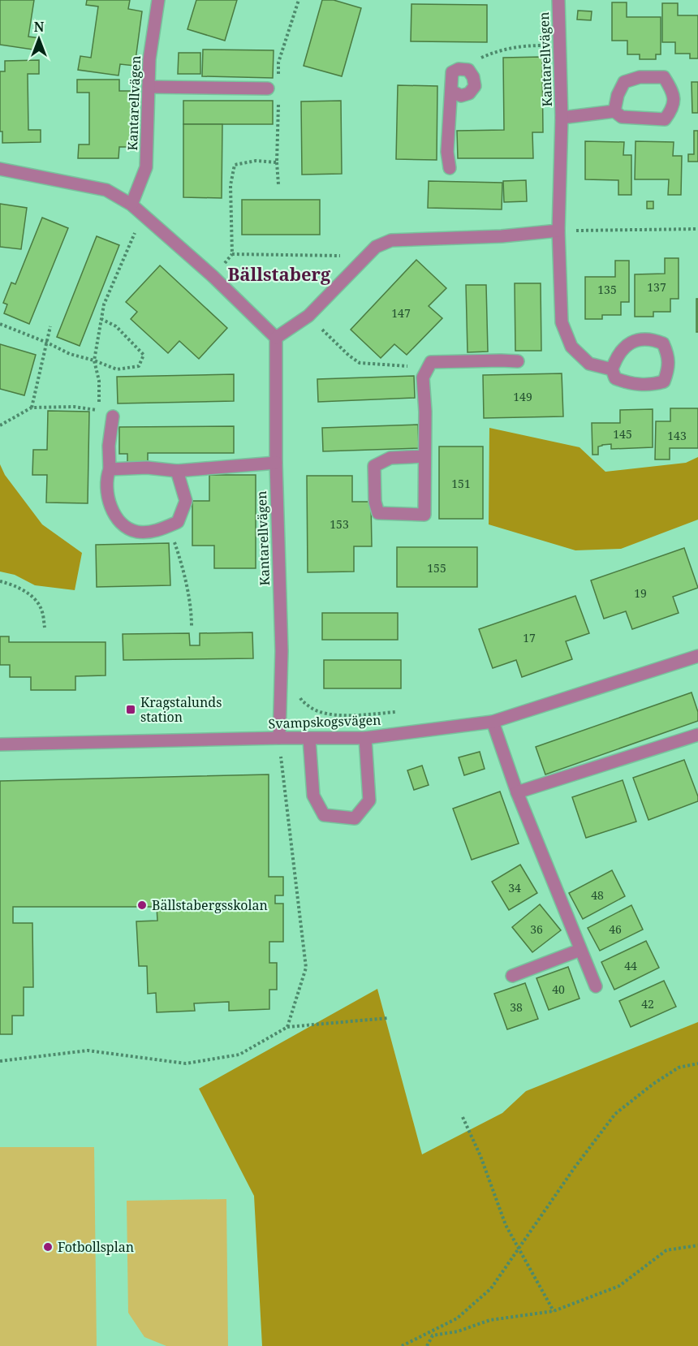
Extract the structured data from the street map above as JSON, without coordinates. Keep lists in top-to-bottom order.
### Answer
{
  "streets": {
    "street": ["Kantarellvägen", "Svampskogsvägen"]
  },
  "crossings": [
    ["Kantarellvägen", "Svampskogsvägen"]
  ],
  "districts": ["Bällstaberg"],
  "places": {
    "transit": ["Kragstalunds station"],
    "other": ["Bällstabergsskolan", "Fotbollsplan"]
  },
  "house_numbers": [
    "137",
    "135",
    "147",
    "149",
    "145",
    "143",
    "151",
    "153",
    "155",
    "19",
    "17",
    "34",
    "48",
    "36",
    "46",
    "44",
    "40",
    "42",
    "38"
  ],
  "north": "top"
}
